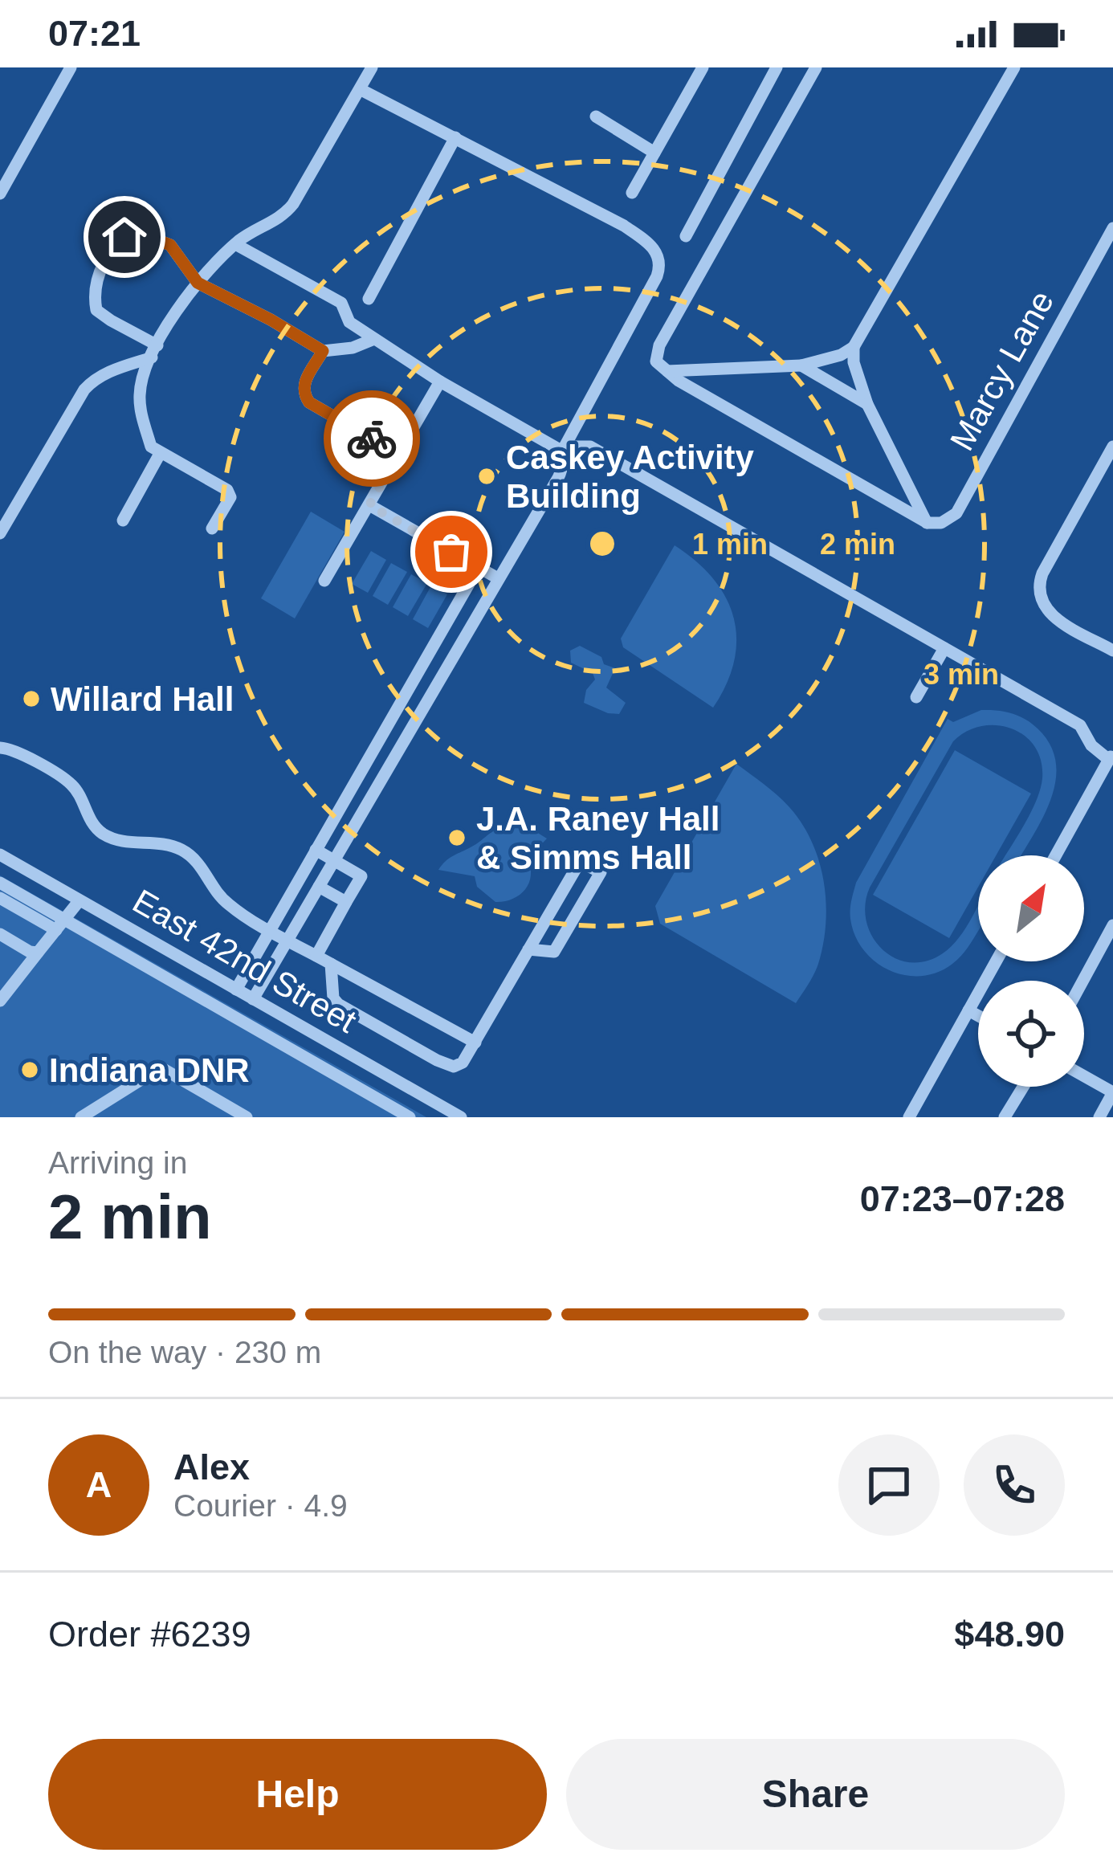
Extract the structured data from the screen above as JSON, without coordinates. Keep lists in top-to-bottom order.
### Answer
{
  "streets": {
    "street": ["Marcy Lane", "East 42nd Street"]
  },
  "places": [
    "Caskey Activity Building",
    "Willard Hall",
    "J.A. Raney Hall & Simms Hall",
    "Indiana DNR"
  ],
  "north": "top right",
  "page": {
    "status": "07:21",
    "heading": ["2 min", "Arriving in", "07:23–07:28"],
    "panel": [
      "Alex",
      "Courier · 4.9",
      "Order #6239",
      "$48.90"
    ],
    "bar": "On the way · 230 m",
    "round": "A",
    "buttons": ["Help", "Share"]
  },
  "rings": ["1 min", "2 min", "3 min"]
}
